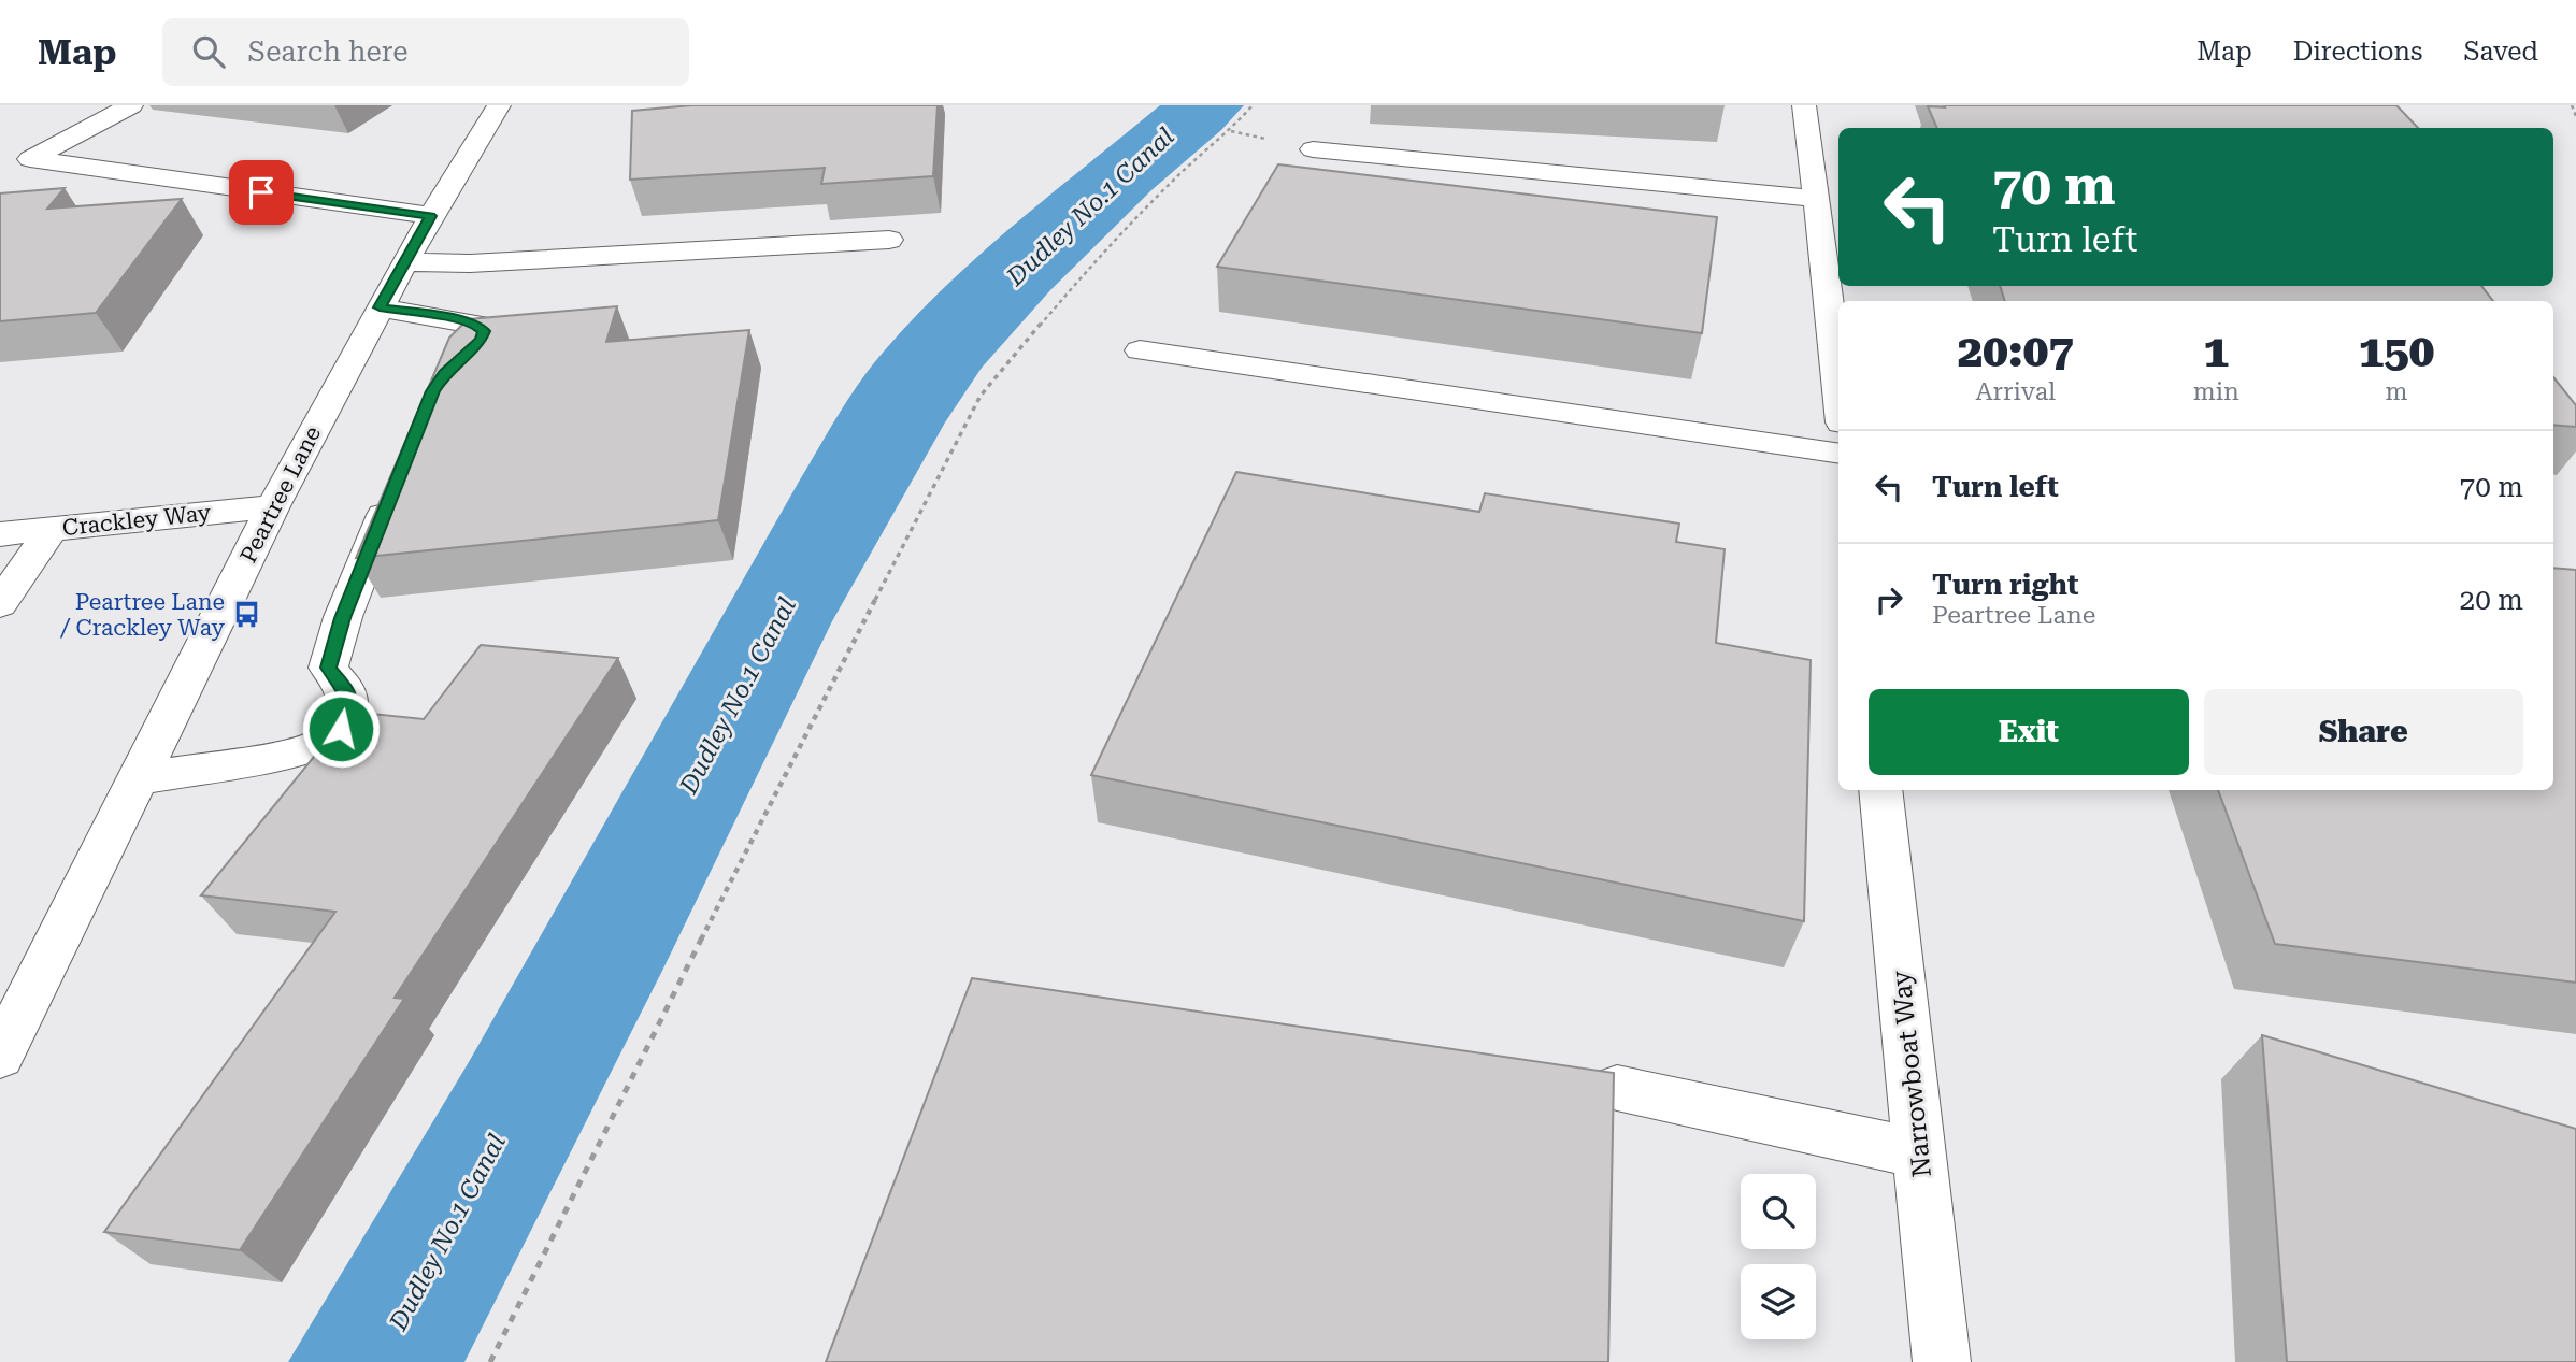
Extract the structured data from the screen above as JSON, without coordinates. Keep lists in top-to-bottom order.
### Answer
{
  "streets": {
    "street": ["Peartree Lane", "Crackley Way", "Narrowboat Way"]
  },
  "crossings": [
    ["Peartree Lane", "Crackley Way"]
  ],
  "water": ["Dudley No.1 Canal"],
  "places": {
    "bus stop": ["Peartree Lane / Crackley Way"]
  },
  "page": {
    "header": "Map",
    "search": "Search here",
    "nav": ["Map", "Directions", "Saved"],
    "turn": ["70 m", "Turn left"],
    "eta": [
      "20:07",
      "Arrival",
      "1",
      "min",
      "150",
      "m"
    ],
    "list": [
      {
        "name": "Turn left",
        "value": "70 m"
      },
      {
        "name": "Turn right",
        "note": "Peartree Lane",
        "value": "20 m"
      }
    ],
    "buttons": ["Exit", "Share"]
  }
}
